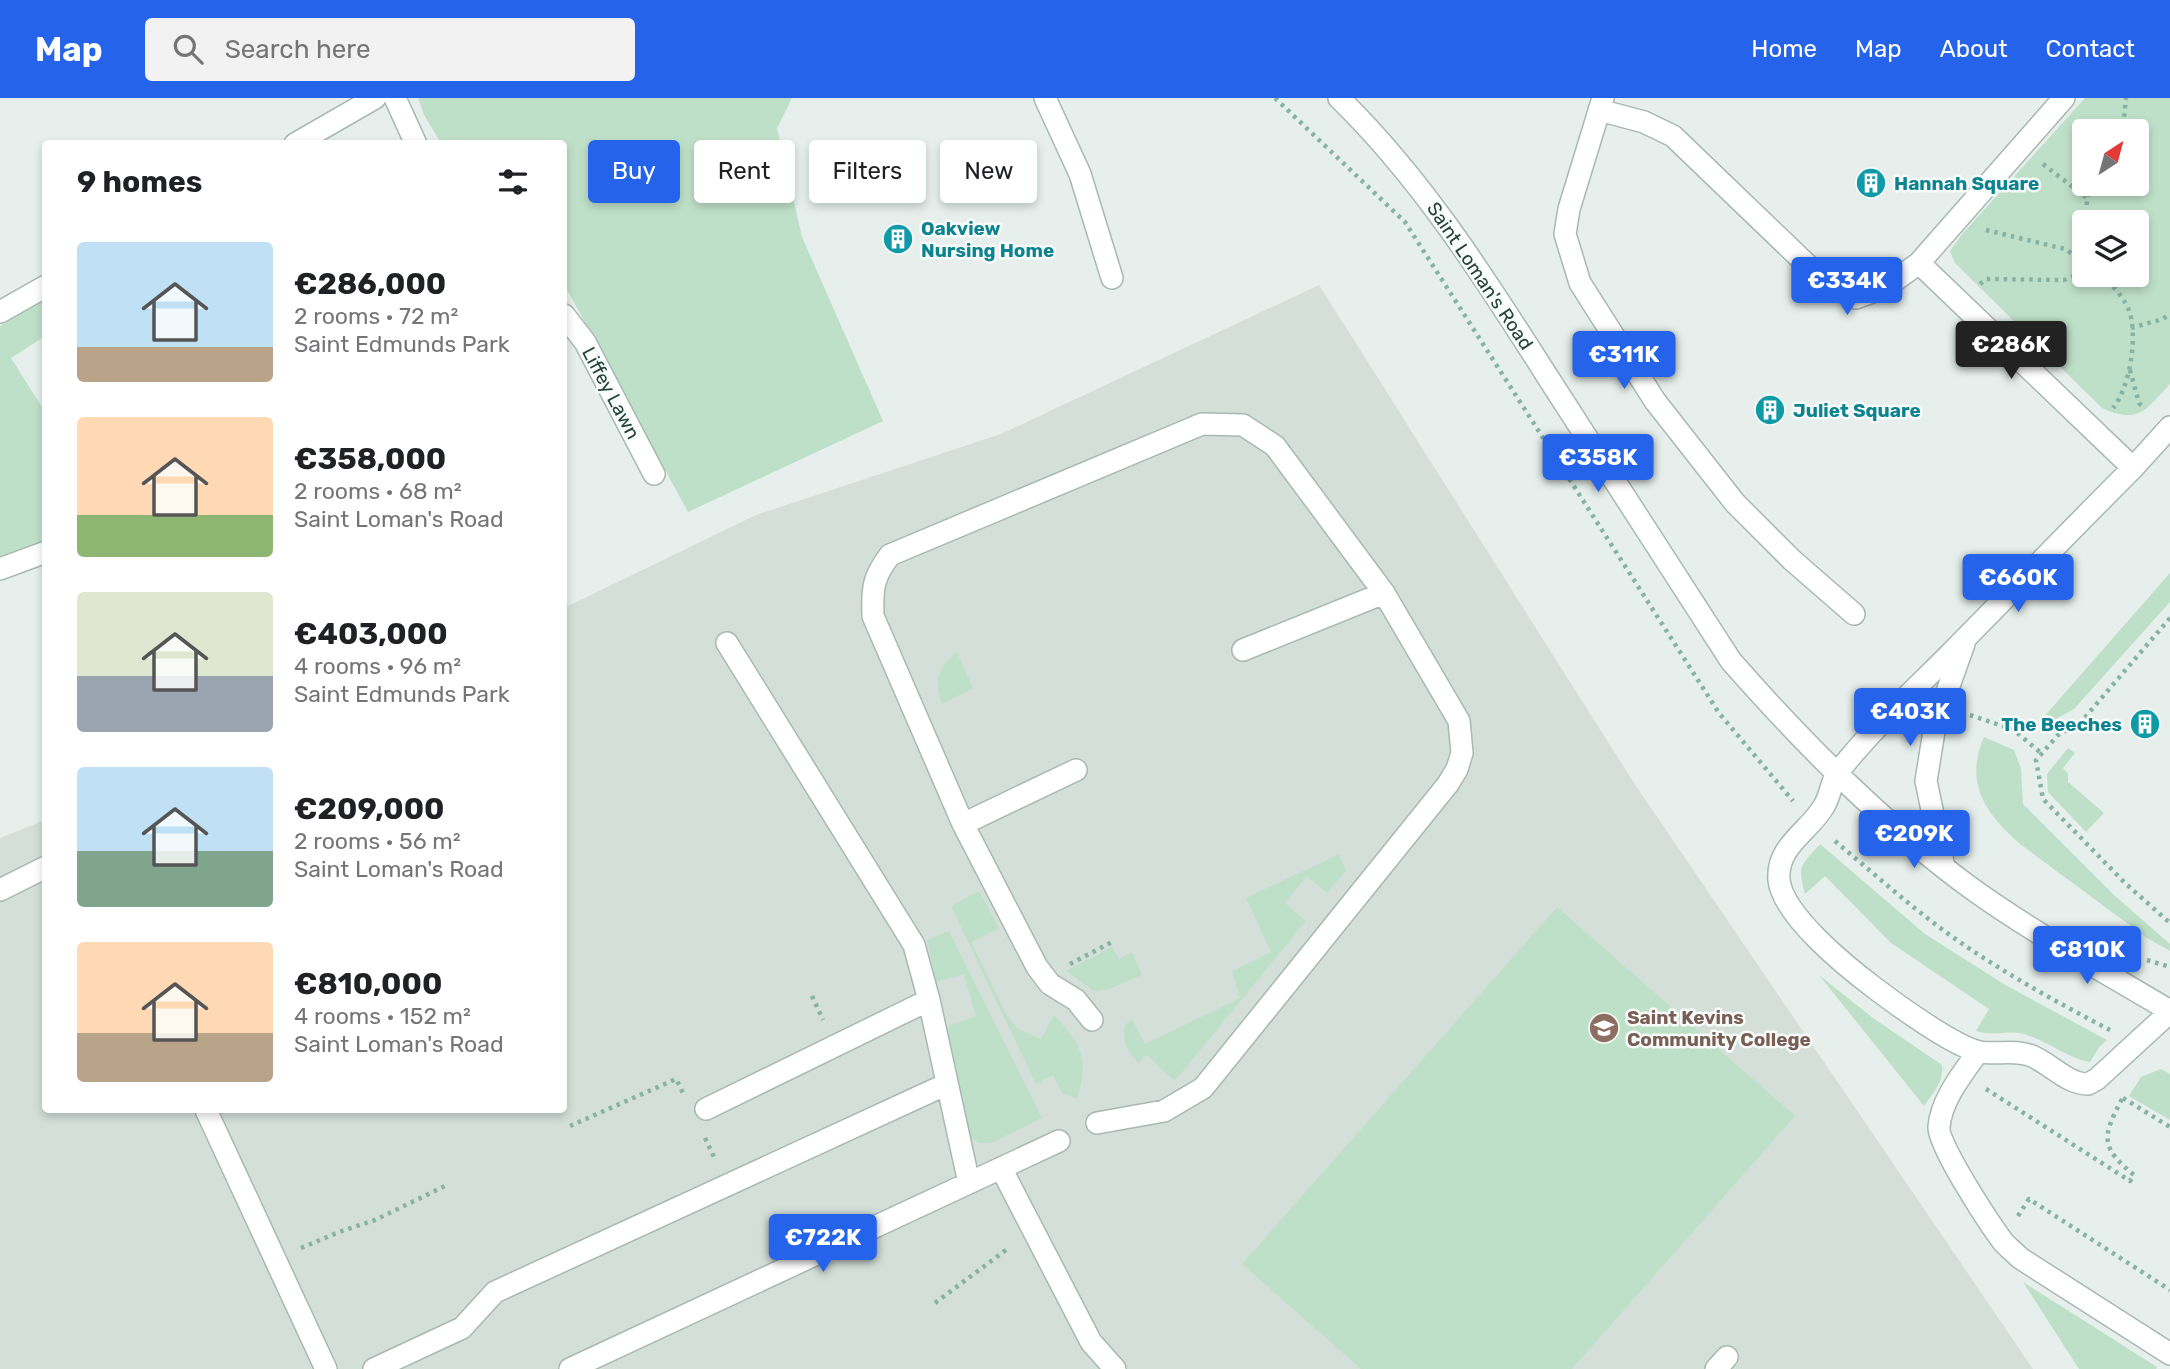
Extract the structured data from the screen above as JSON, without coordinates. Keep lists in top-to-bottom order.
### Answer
{
  "streets": {
    "street": ["Saint Loman's Road", "Liffey Lawn"]
  },
  "places": {
    "building": [
      "Hannah Square",
      "Oakview Nursing Home",
      "Juliet Square",
      "The Beeches"
    ],
    "school or university": ["Saint Kevins Community College"]
  },
  "north": "top right",
  "page": {
    "header": "Map",
    "search": "Search here",
    "nav": [
      "Home",
      "Map",
      "About",
      "Contact"
    ],
    "chip": [
      "Buy",
      "Rent",
      "Filters",
      "New"
    ],
    "heading": "9 homes",
    "list": [
      {
        "name": "€286,000",
        "note": "2 rooms · 72 m² · Saint Edmunds Park"
      },
      {
        "name": "€358,000",
        "note": "2 rooms · 68 m² · Saint Loman's Road"
      },
      {
        "name": "€403,000",
        "note": "4 rooms · 96 m² · Saint Edmunds Park"
      },
      {
        "name": "€209,000",
        "note": "2 rooms · 56 m² · Saint Loman's Road"
      },
      {
        "name": "€810,000",
        "note": "4 rooms · 152 m² · Saint Loman's Road"
      }
    ],
    "price": [
      "€334K",
      "€286K",
      "€311K",
      "€358K",
      "€660K",
      "€403K",
      "€209K",
      "€810K",
      "€722K"
    ]
  }
}
